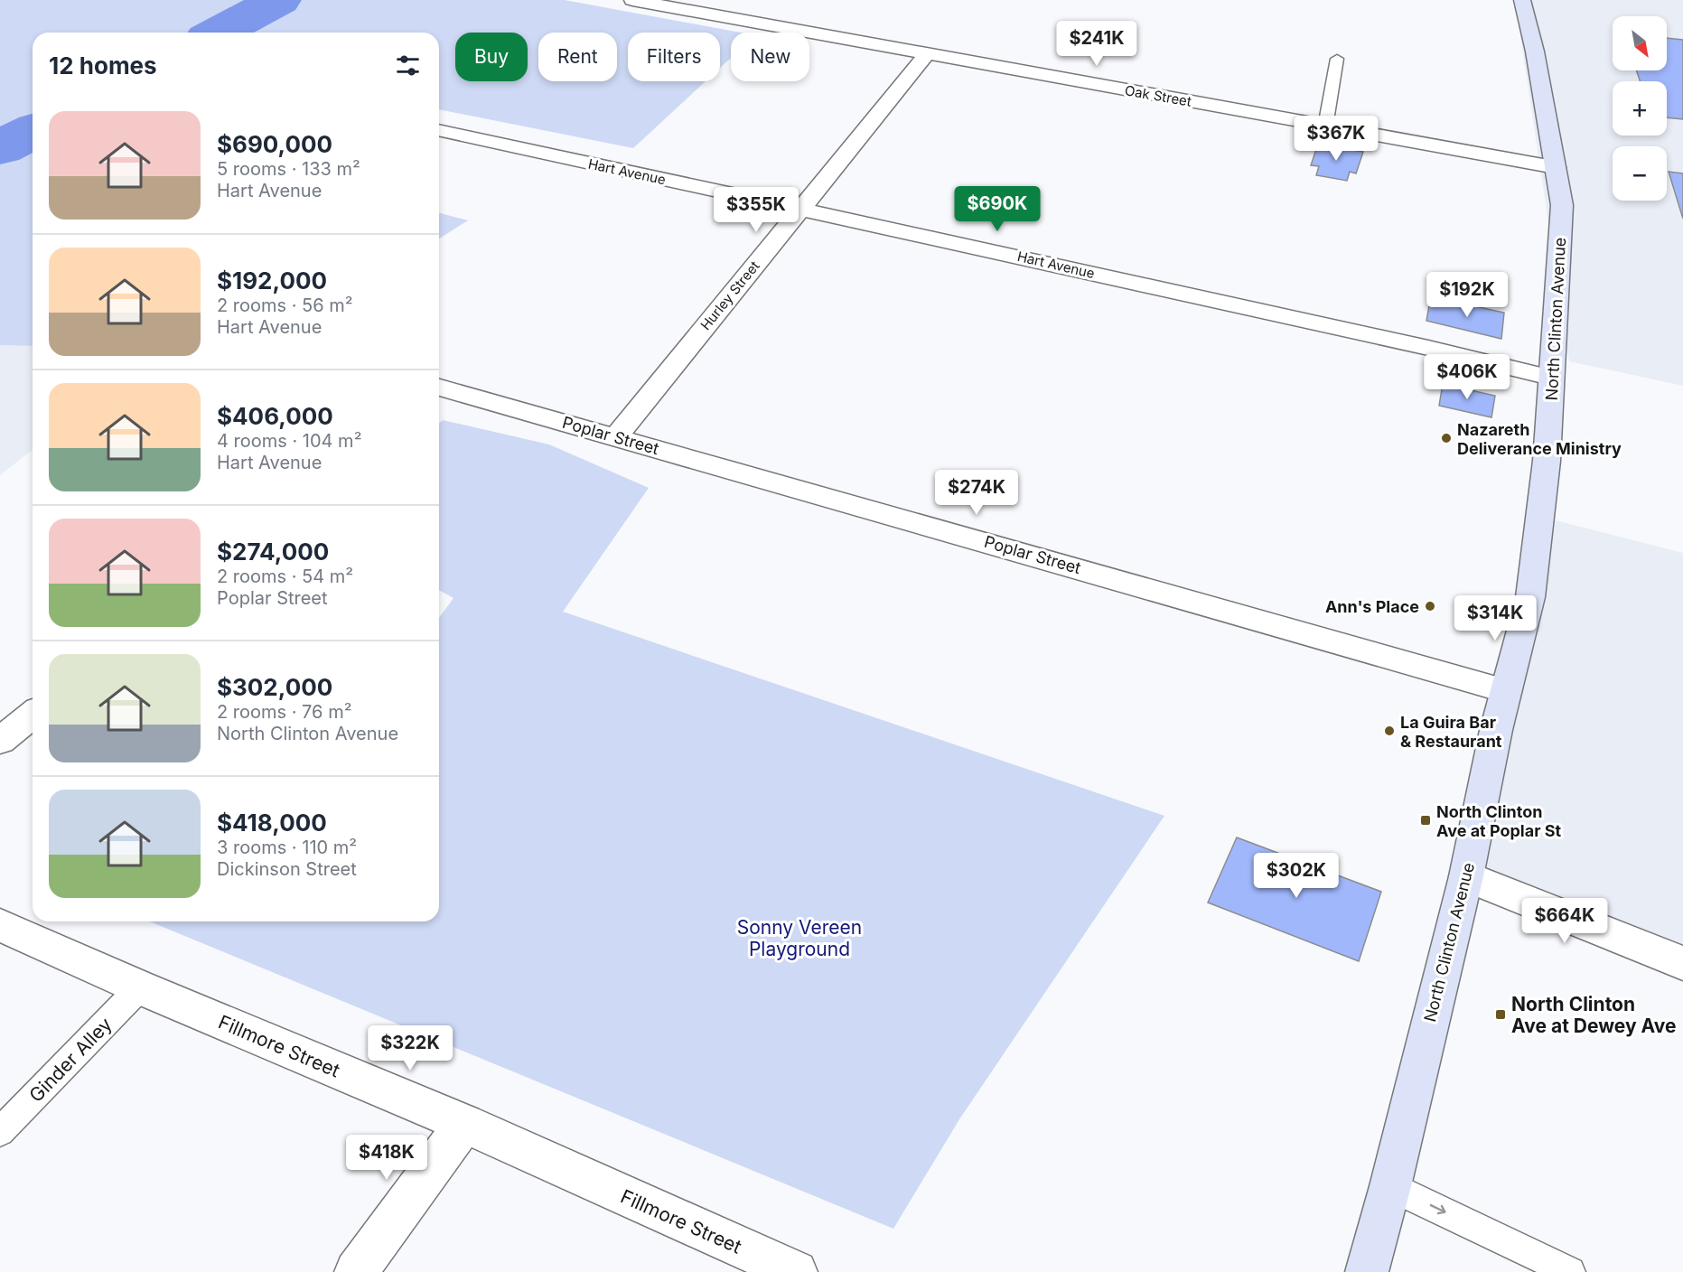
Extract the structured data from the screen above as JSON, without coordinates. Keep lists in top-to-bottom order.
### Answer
{
  "streets": {
    "street": [
      "Oak Street",
      "Hart Avenue",
      "Hurley Street",
      "North Clinton Avenue",
      "Poplar Street",
      "Fillmore Street"
    ],
    "lane": ["Ginder Alley"]
  },
  "crossings": [
    ["Oak Street", "Hurley Street"],
    ["Oak Street", "North Clinton Avenue"],
    ["Hart Avenue", "Hurley Street"],
    ["Hart Avenue", "North Clinton Avenue"],
    ["Hurley Street", "Poplar Street"],
    ["North Clinton Avenue", "Poplar Street"],
    ["Fillmore Street", "Ginder Alley"]
  ],
  "parks": ["Sonny Vereen Playground"],
  "places": {
    "other": ["Nazareth Deliverance Ministry", "Ann's Place", "La Guira Bar & Restaurant"],
    "transit": ["North Clinton Ave at Poplar St", "North Clinton Ave at Dewey Ave"]
  },
  "north": "bottom right",
  "page": {
    "map_buttons": ["+", "−"],
    "price": [
      "$241K",
      "$367K",
      "$690K",
      "$355K",
      "$192K",
      "$406K",
      "$274K",
      "$314K",
      "$302K",
      "$664K",
      "$322K",
      "$418K"
    ],
    "chip": [
      "Buy",
      "Rent",
      "Filters",
      "New"
    ],
    "heading": "12 homes",
    "list": [
      {
        "name": "$690,000",
        "note": "5 rooms · 133 m² · Hart Avenue"
      },
      {
        "name": "$192,000",
        "note": "2 rooms · 56 m² · Hart Avenue"
      },
      {
        "name": "$406,000",
        "note": "4 rooms · 104 m² · Hart Avenue"
      },
      {
        "name": "$274,000",
        "note": "2 rooms · 54 m² · Poplar Street"
      },
      {
        "name": "$302,000",
        "note": "2 rooms · 76 m² · North Clinton Avenue"
      },
      {
        "name": "$418,000",
        "note": "3 rooms · 110 m² · Dickinson Street"
      }
    ]
  }
}
